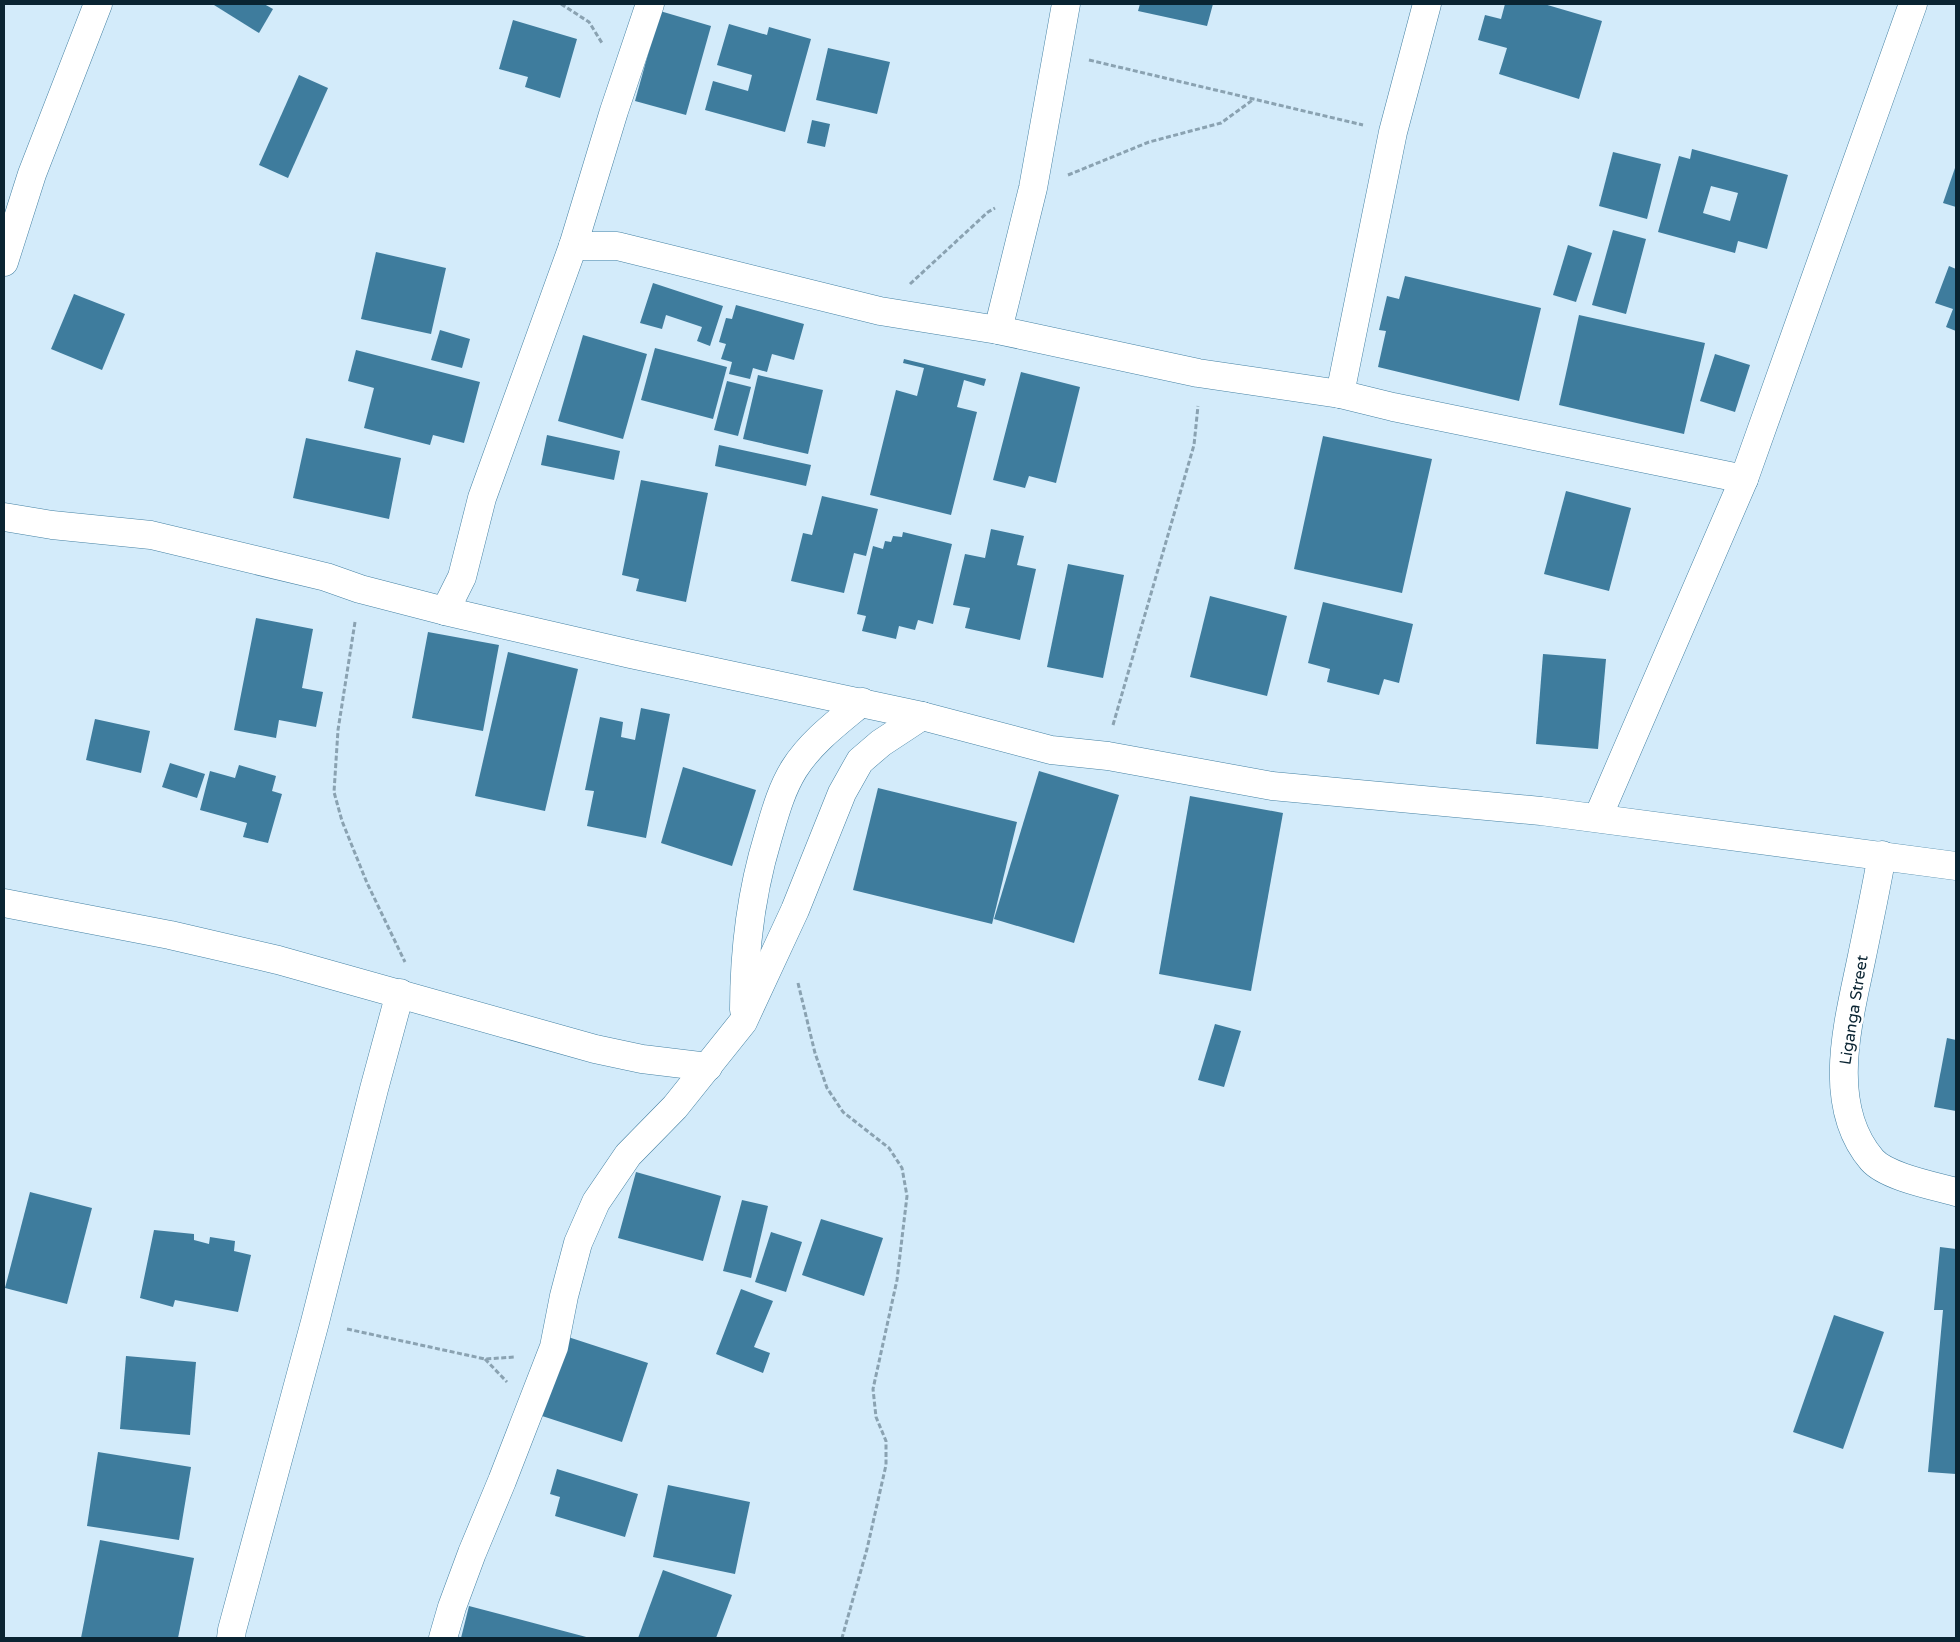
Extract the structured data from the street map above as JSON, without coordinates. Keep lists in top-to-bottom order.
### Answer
{
  "streets": {
    "street": ["Liganga Street"]
  }
}
